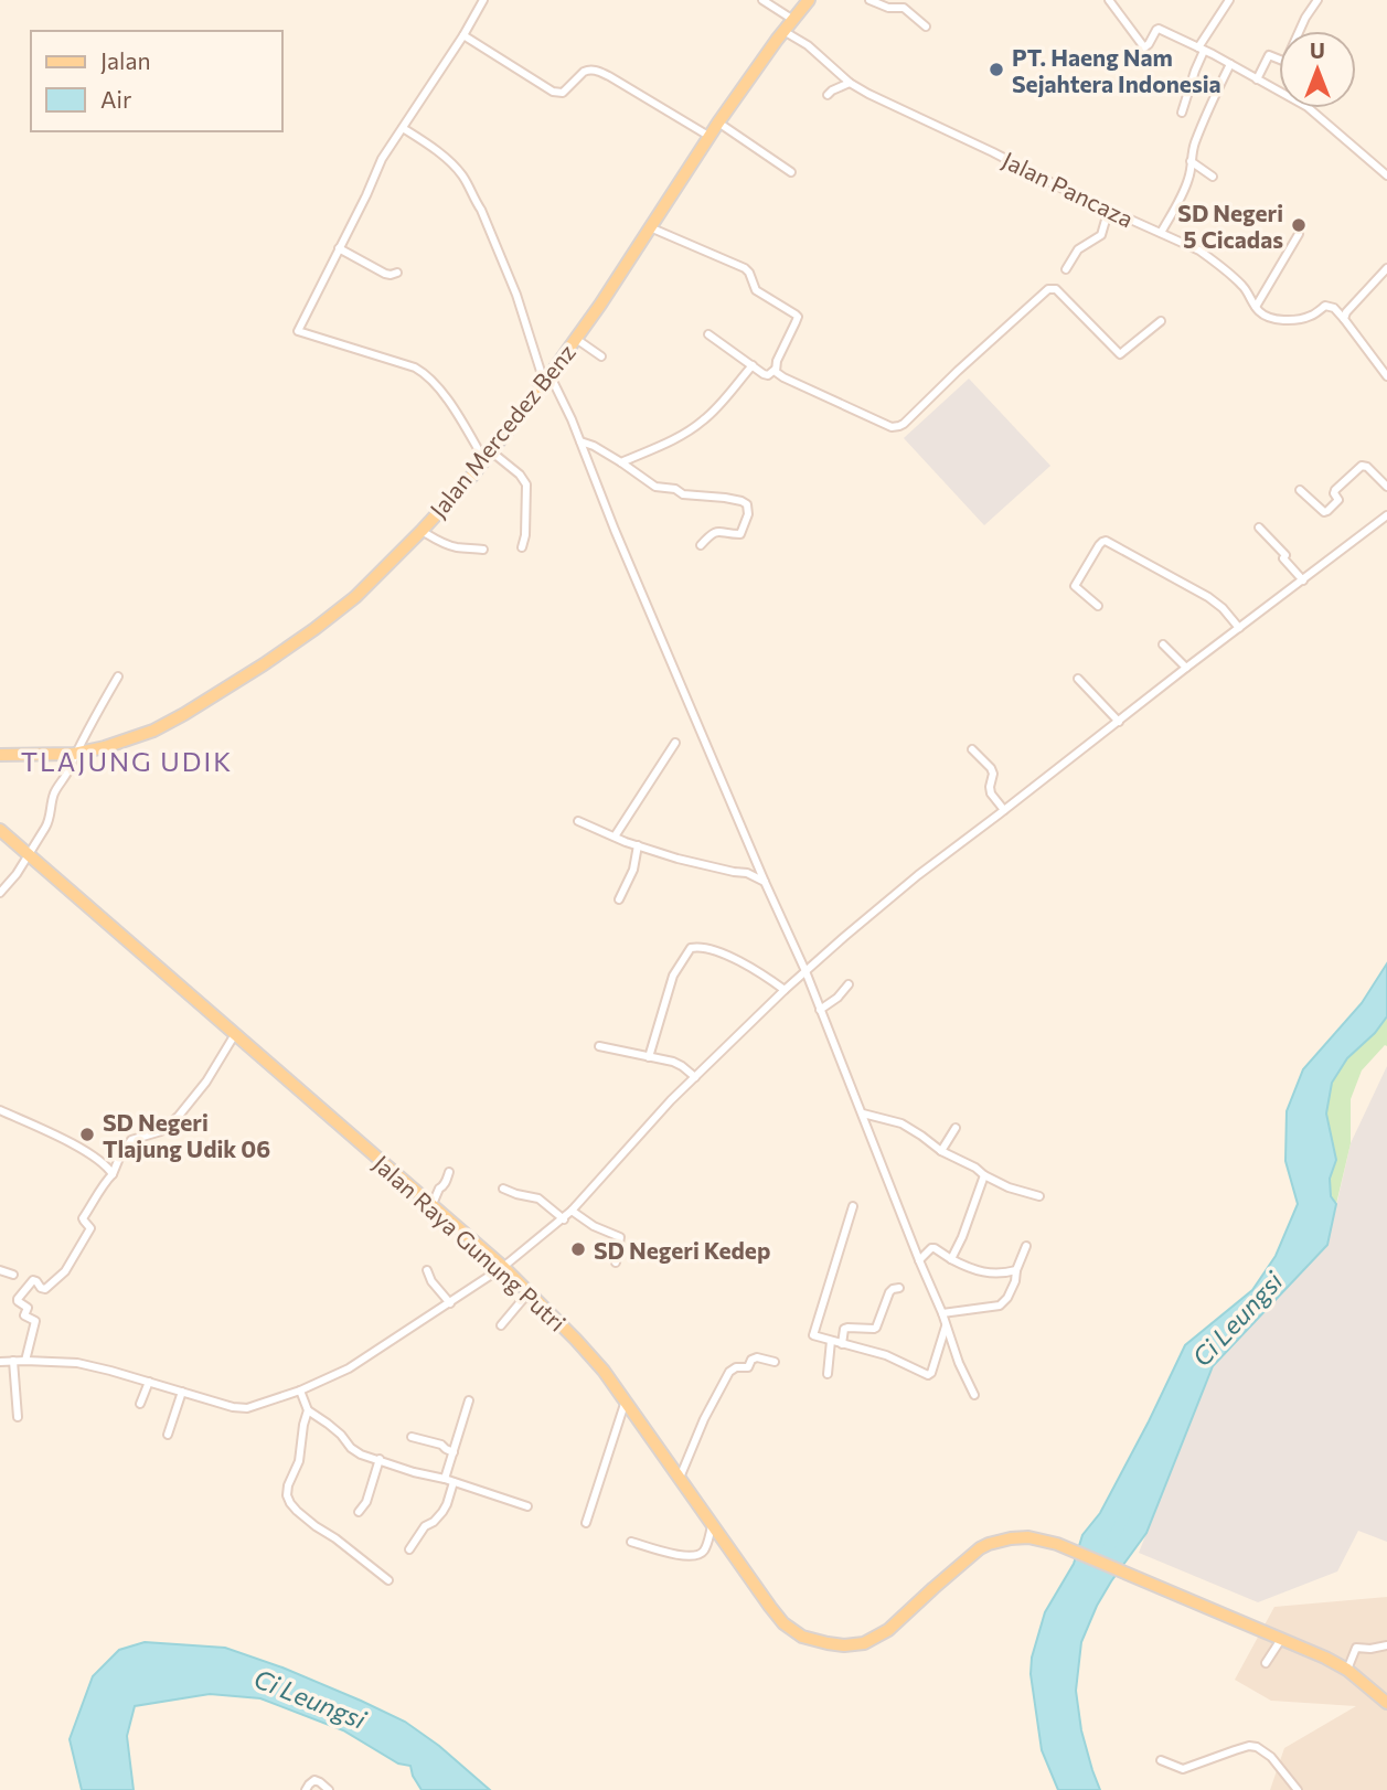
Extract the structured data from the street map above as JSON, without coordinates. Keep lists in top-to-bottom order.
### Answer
{
  "streets": {
    "main road": ["Jalan Mercedez Benz", "Jalan Raya Gunung Putri"],
    "street": ["Jalan Pancaza"]
  },
  "crossings": [
    ["Jalan Pancaza", "Jalan Mercedez Benz"]
  ],
  "districts": ["TLAJUNG UDIK"],
  "water": ["Ci Leungsi"],
  "places": [
    "PT. Haeng Nam Sejahtera Indonesia",
    "SD Negeri 5 Cicadas",
    "SD Negeri Tlajung Udik 06",
    "SD Negeri Kedep"
  ],
  "legend": ["Jalan", "Air"],
  "north": "top"
}
